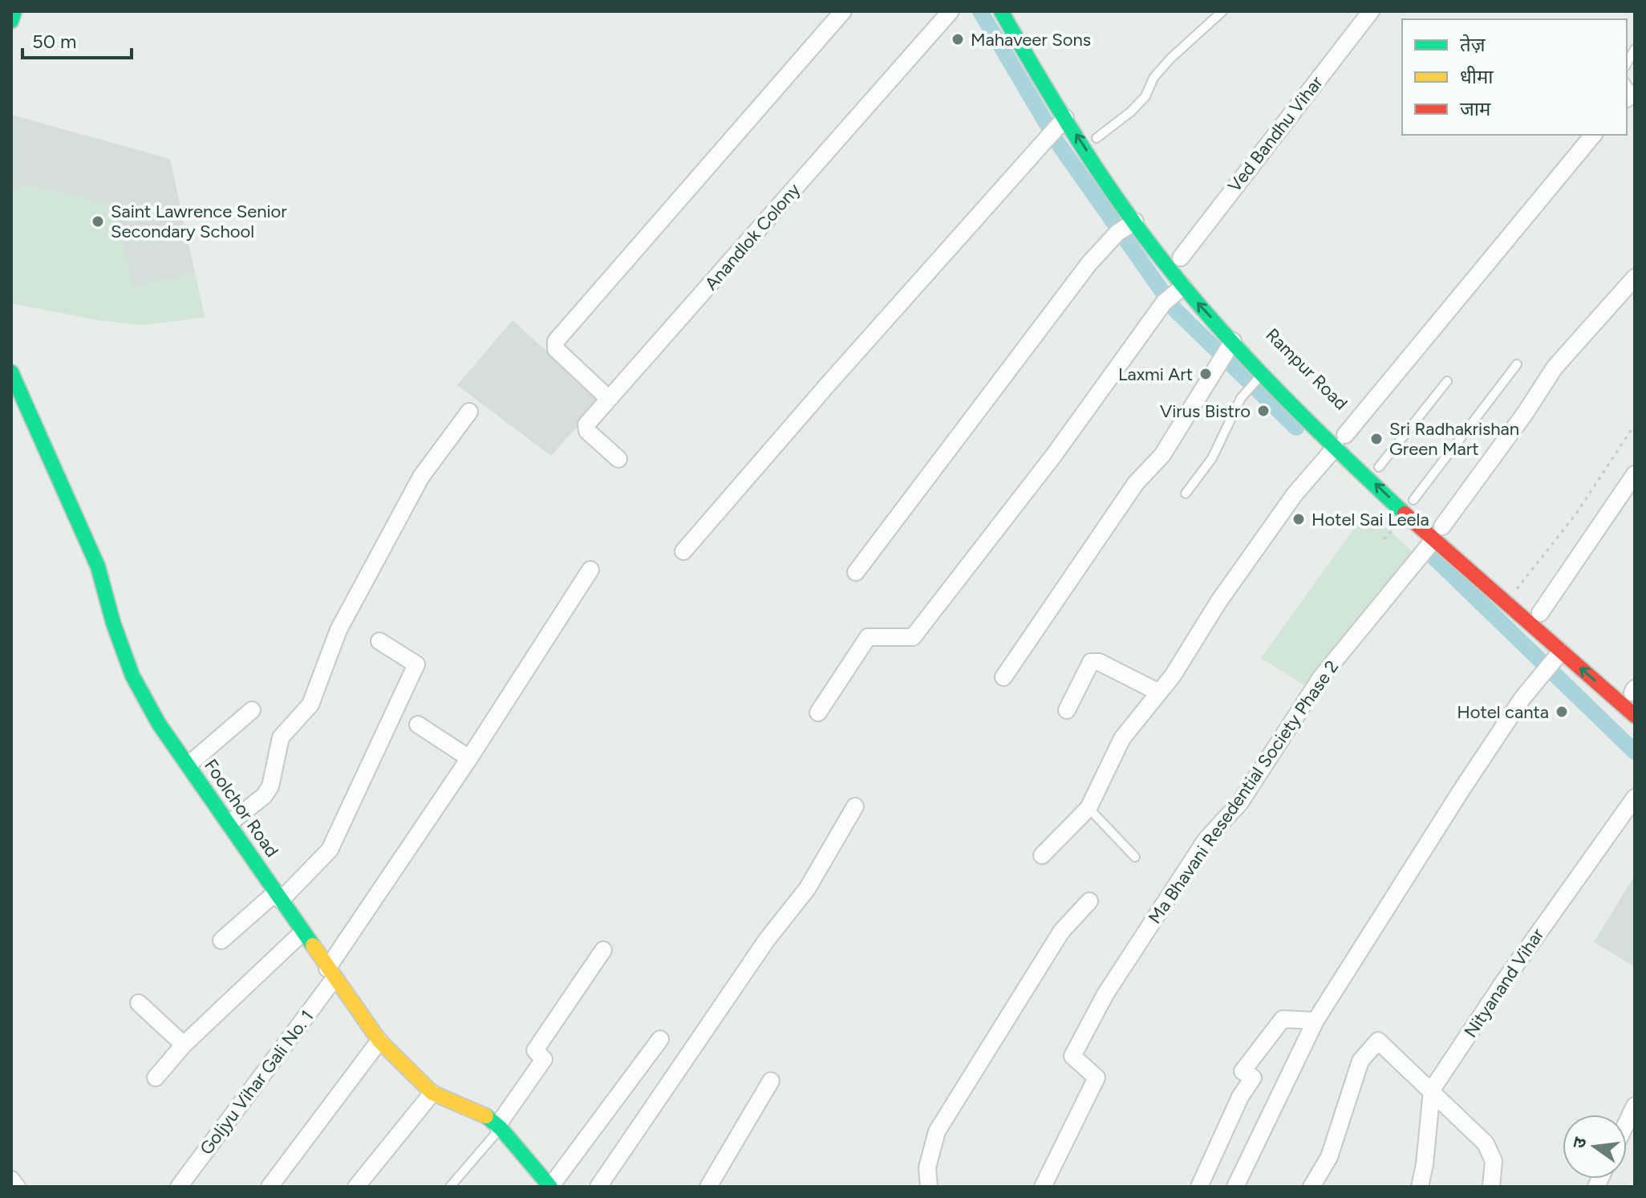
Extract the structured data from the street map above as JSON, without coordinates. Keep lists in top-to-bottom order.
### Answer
{
  "streets": {
    "main road": ["Rampur Road", "Foolchor Road"],
    "street": [
      "Ved Bandhu Vihar",
      "Anandlok Colony",
      "Ma Bhavani Resedential Society Phase 2",
      "Nityanand Vihar",
      "Goljyu Vihar Gali No. 1"
    ]
  },
  "crossings": [
    ["Foolchor Road", "Goljyu Vihar Gali No. 1"]
  ],
  "places": [
    "Mahaveer Sons",
    "Saint Lawrence Senior Secondary School",
    "Laxmi Art",
    "Virus Bistro",
    "Sri Radhakrishan Green Mart",
    "Hotel Sai Leela",
    "Hotel canta"
  ],
  "legend": ["तेज़", "धीमा", "जाम"],
  "scale_bar": "50 m",
  "north": "left"
}
